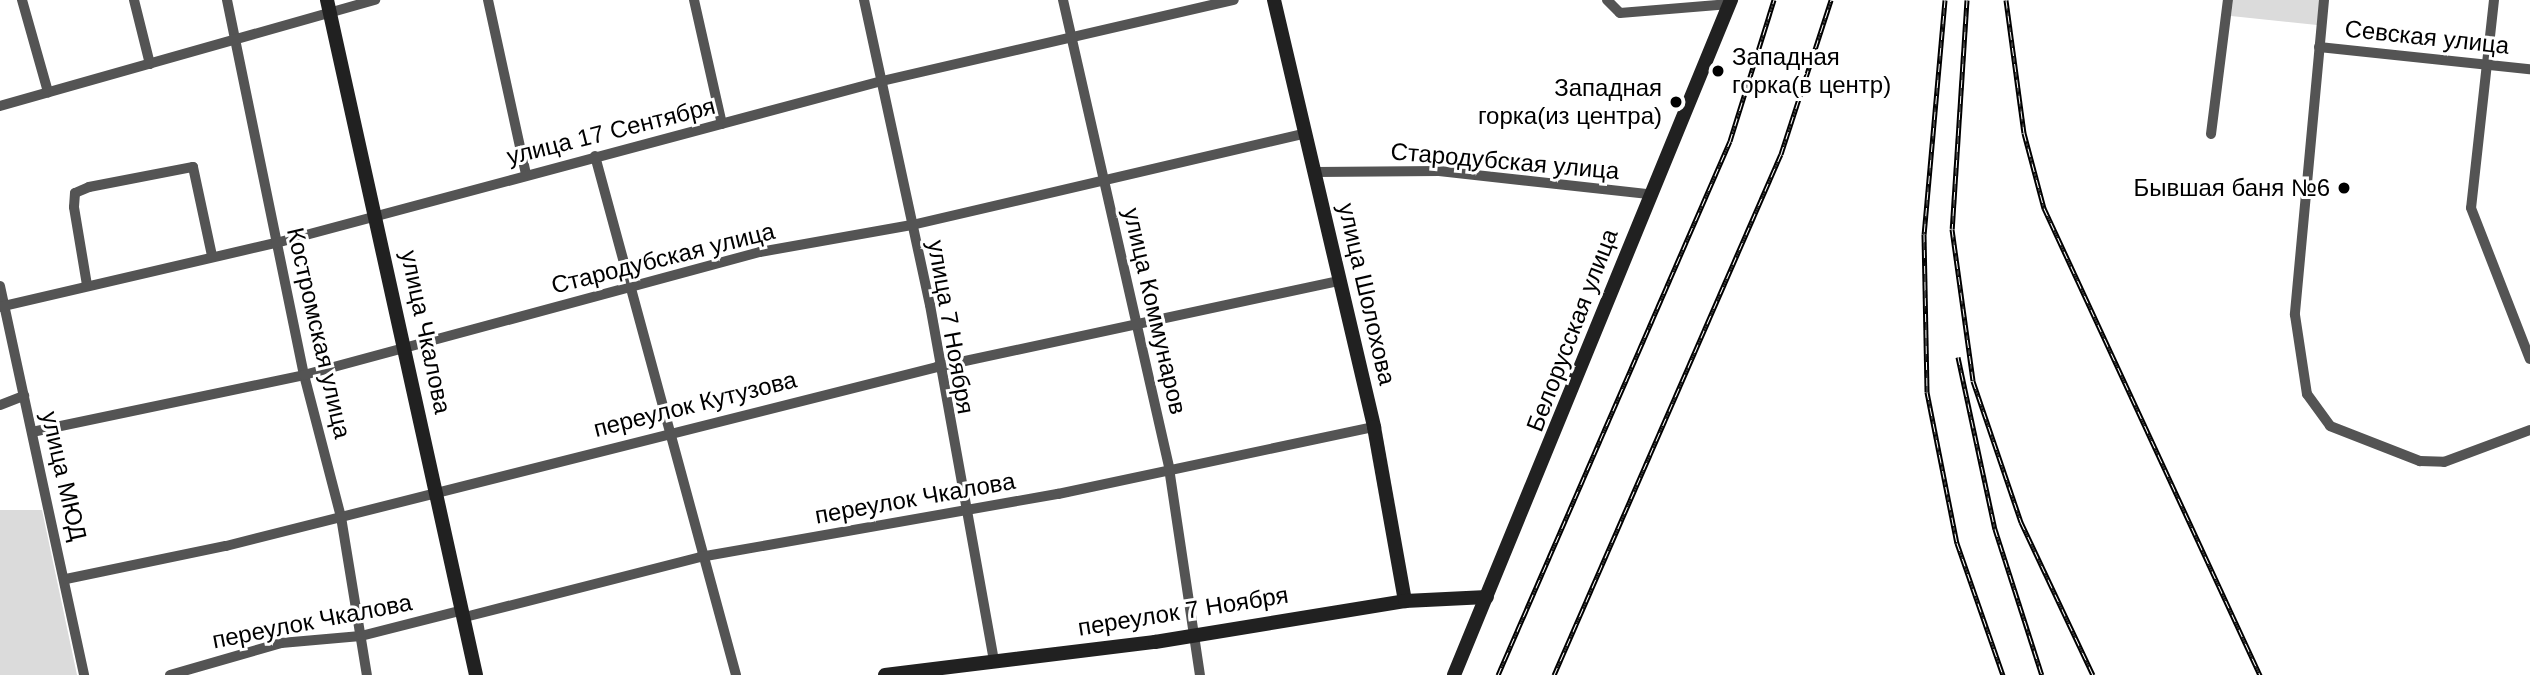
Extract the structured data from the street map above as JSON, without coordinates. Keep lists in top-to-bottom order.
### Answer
{
  "streets": {
    "street": [
      "Севская улица",
      "улица 17 Сентября",
      "Стародубская улица",
      "улица Шолохова",
      "улица Коммунаров",
      "улица 7 Ноября",
      "Белорусская улица",
      "улица Чкалова",
      "Костромская улица",
      "переулок Кутузова",
      "улица МЮД",
      "переулок Чкалова",
      "переулок 7 Ноября"
    ]
  },
  "crossings": [
    ["улица 17 Сентября", "улица Коммунаров"],
    ["улица 17 Сентября", "улица 7 Ноября"],
    ["улица 17 Сентября", "улица Чкалова"],
    ["улица 17 Сентября", "Костромская улица"],
    ["улица 17 Сентября", "улица МЮД"],
    ["Стародубская улица", "улица Шолохова"],
    ["Стародубская улица", "улица Коммунаров"],
    ["Стародубская улица", "улица 7 Ноября"],
    ["Стародубская улица", "Белорусская улица"],
    ["Стародубская улица", "улица Чкалова"],
    ["Стародубская улица", "Костромская улица"],
    ["Стародубская улица", "улица МЮД"],
    ["улица Шолохова", "переулок Кутузова"],
    ["улица Шолохова", "переулок Чкалова"],
    ["улица Шолохова", "переулок 7 Ноября"],
    ["улица Коммунаров", "переулок Кутузова"],
    ["улица Коммунаров", "переулок Чкалова"],
    ["улица Коммунаров", "переулок 7 Ноября"],
    ["улица 7 Ноября", "переулок Кутузова"],
    ["улица 7 Ноября", "переулок Чкалова"],
    ["улица 7 Ноября", "переулок 7 Ноября"],
    ["Белорусская улица", "переулок 7 Ноября"],
    ["улица Чкалова", "переулок Кутузова"],
    ["улица Чкалова", "переулок Чкалова"],
    ["Костромская улица", "переулок Кутузова"],
    ["Костромская улица", "переулок Чкалова"],
    ["переулок Кутузова", "улица МЮД"]
  ],
  "places": ["Западная горка(в центр)", "Западная горка(из центра)", "Бывшая баня №6"]
}
